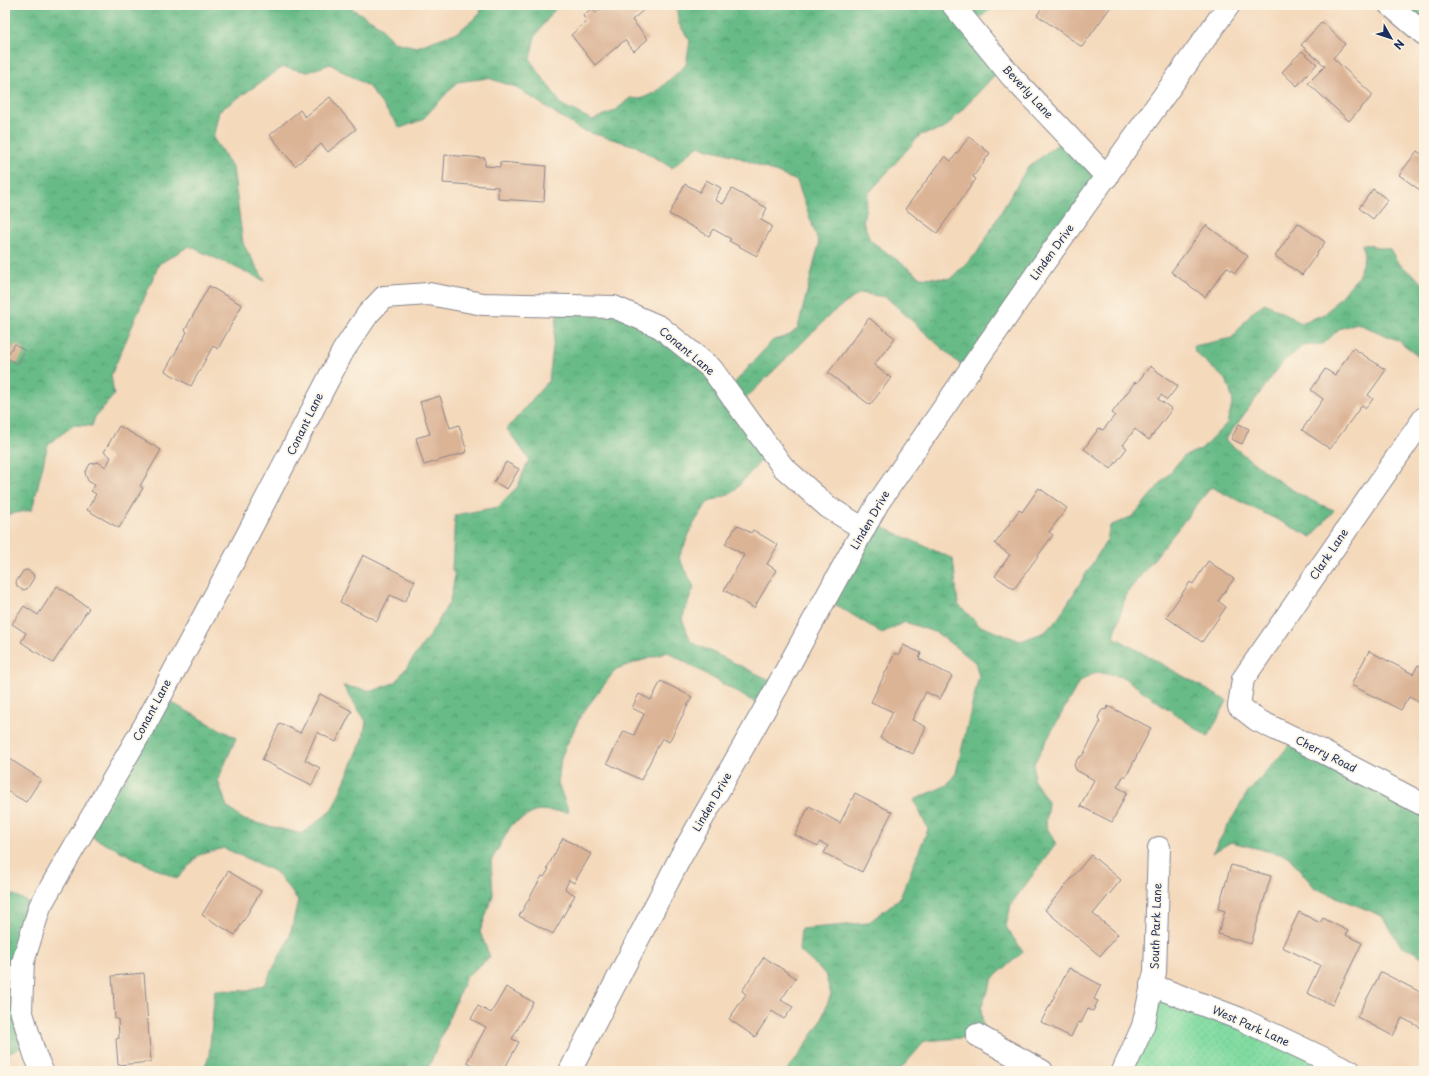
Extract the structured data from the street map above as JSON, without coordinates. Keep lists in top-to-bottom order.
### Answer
{
  "streets": {
    "street": [
      "Beverly Lane",
      "Linden Drive",
      "Conant Lane",
      "Clark Lane",
      "Cherry Road",
      "South Park Lane",
      "West Park Lane"
    ]
  },
  "crossings": [
    ["Beverly Lane", "Linden Drive"],
    ["Linden Drive", "Conant Lane"],
    ["Clark Lane", "Cherry Road"],
    ["South Park Lane", "West Park Lane"]
  ],
  "north": "bottom right"
}
